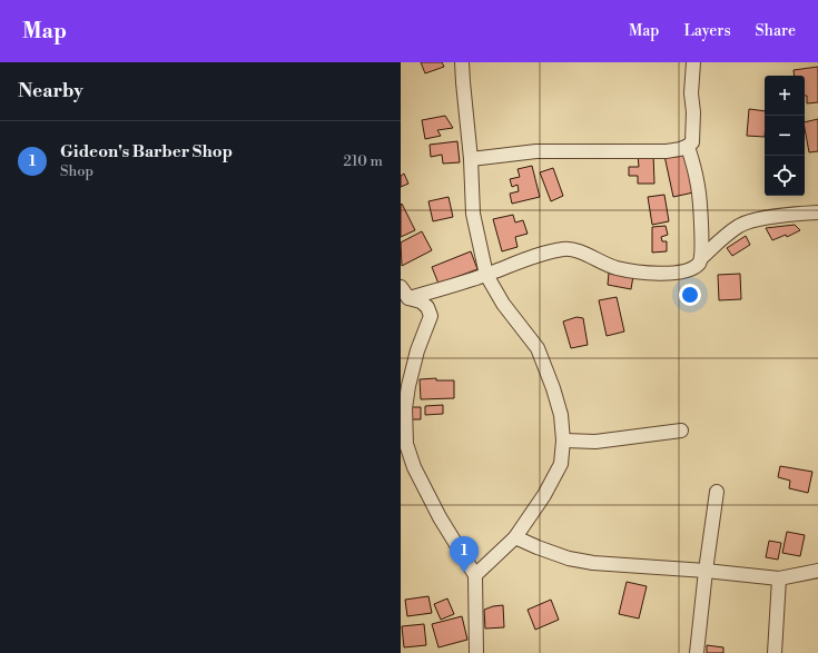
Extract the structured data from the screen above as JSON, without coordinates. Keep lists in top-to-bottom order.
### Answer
{
  "page": {
    "header": "Map",
    "nav": ["Map", "Layers", "Share"],
    "heading": "Nearby",
    "map_buttons": ["+", "−"],
    "list": [
      {
        "mark": "1",
        "name": "Gideon's Barber Shop",
        "note": "Shop",
        "value": "210 m"
      }
    ],
    "pins": "1"
  }
}
